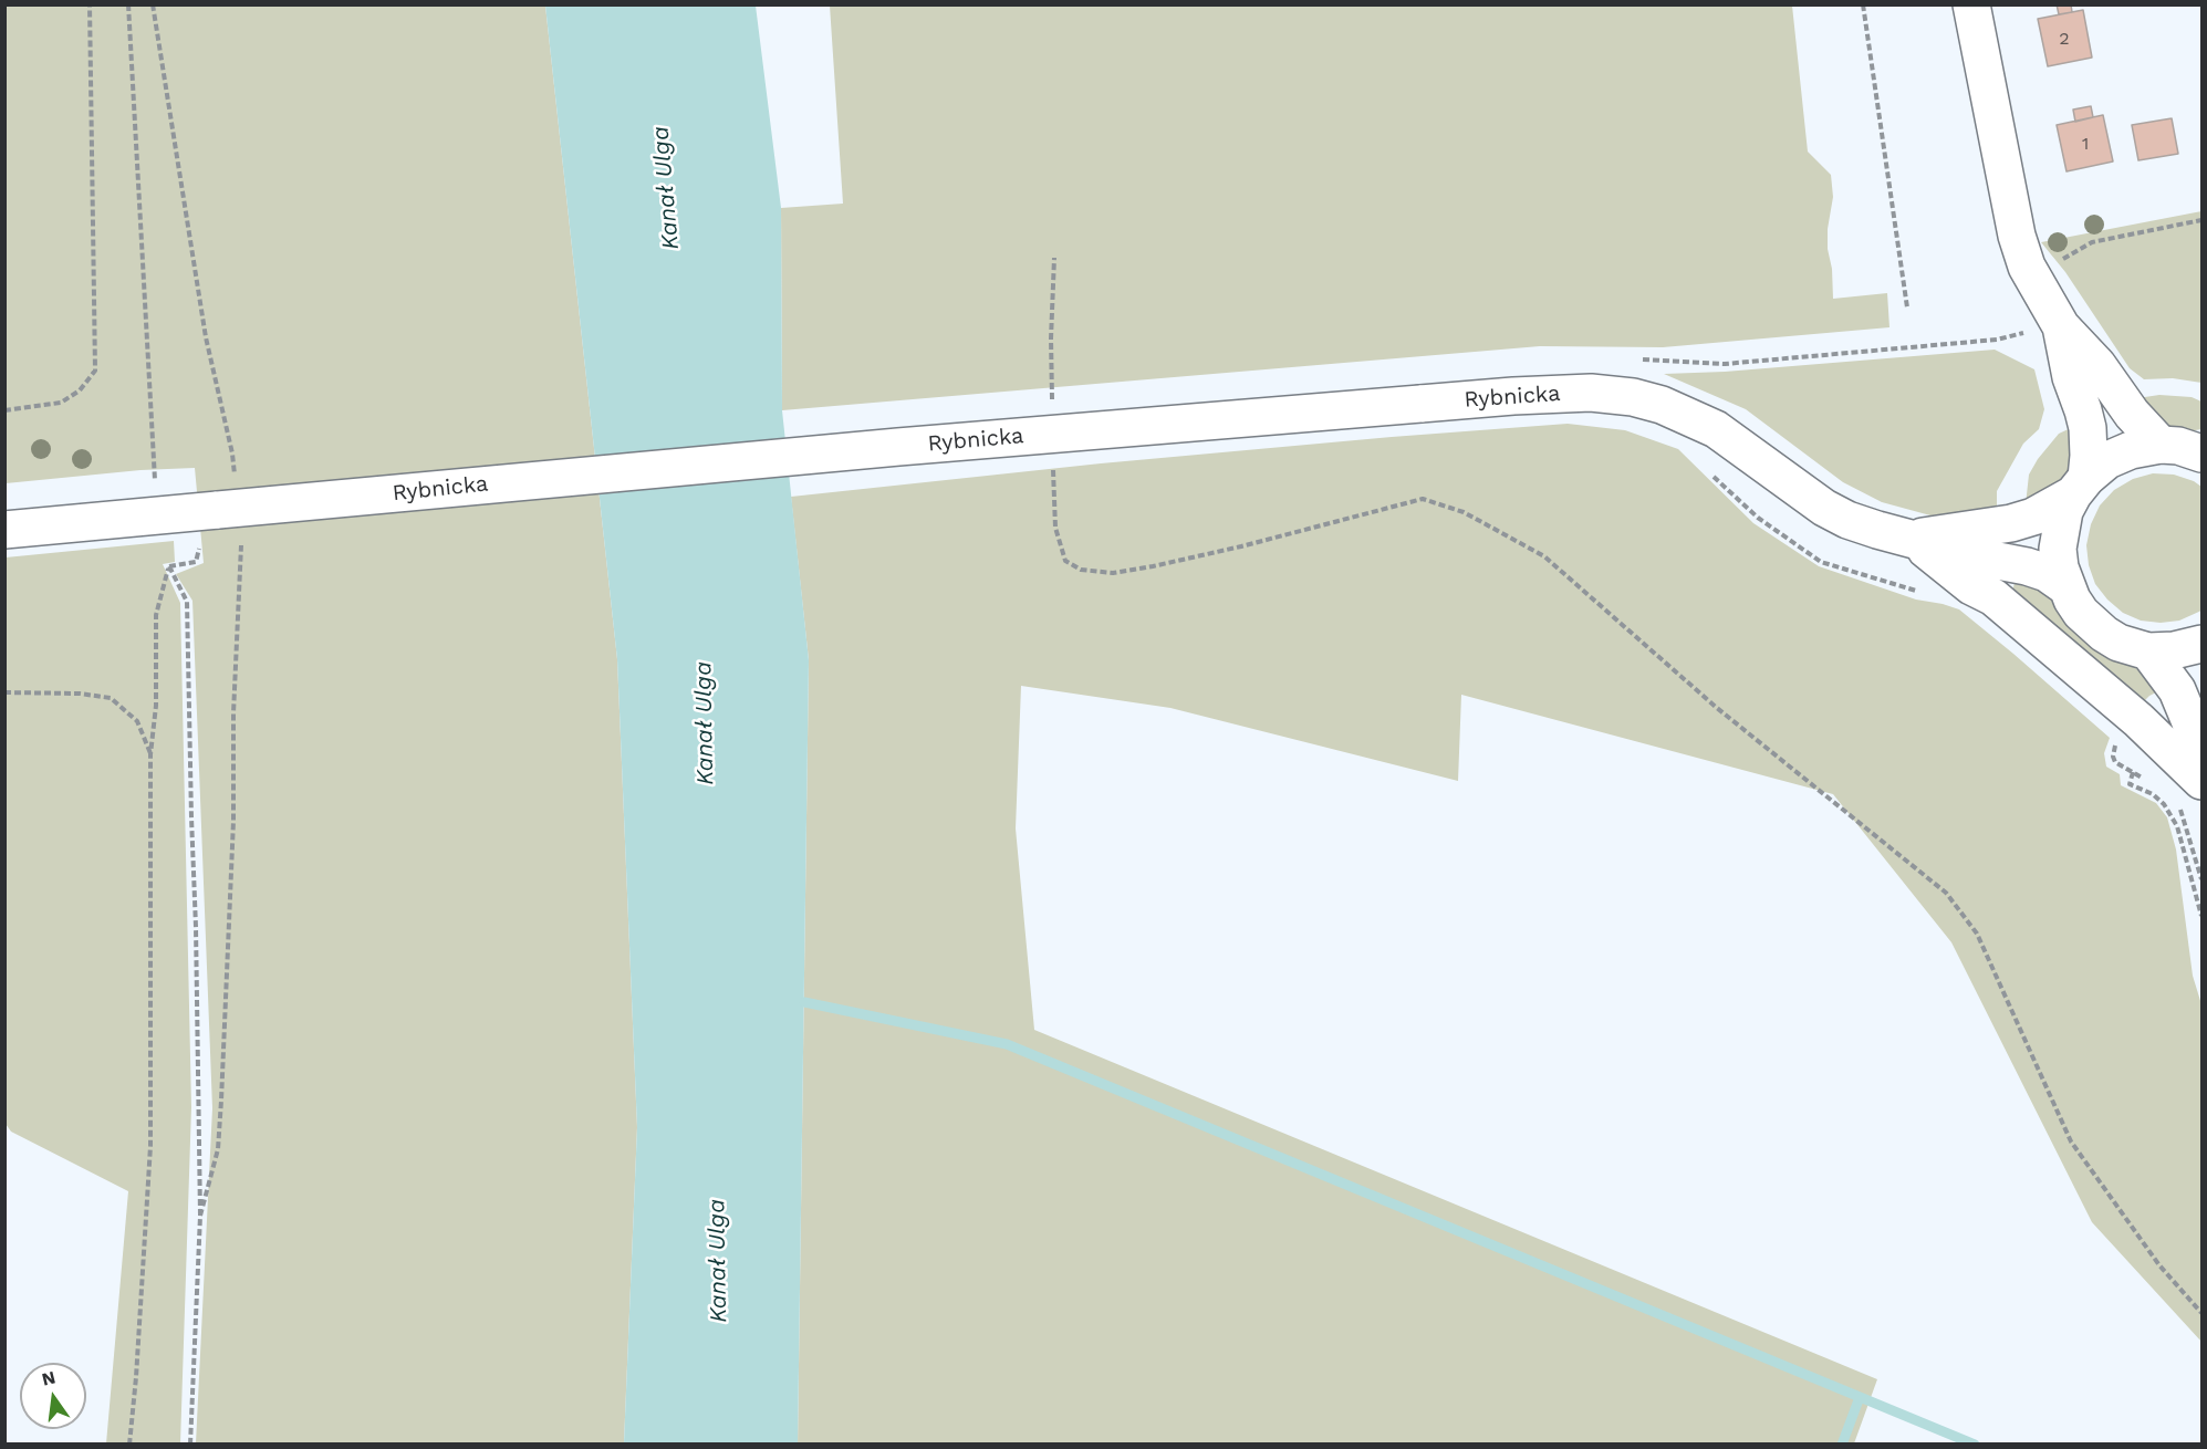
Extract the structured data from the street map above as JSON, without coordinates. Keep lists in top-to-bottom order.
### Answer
{
  "streets": {
    "main road": ["Rybnicka"]
  },
  "water": ["Kanał Ulga"],
  "house_numbers": ["2", "1"],
  "north": "top"
}
